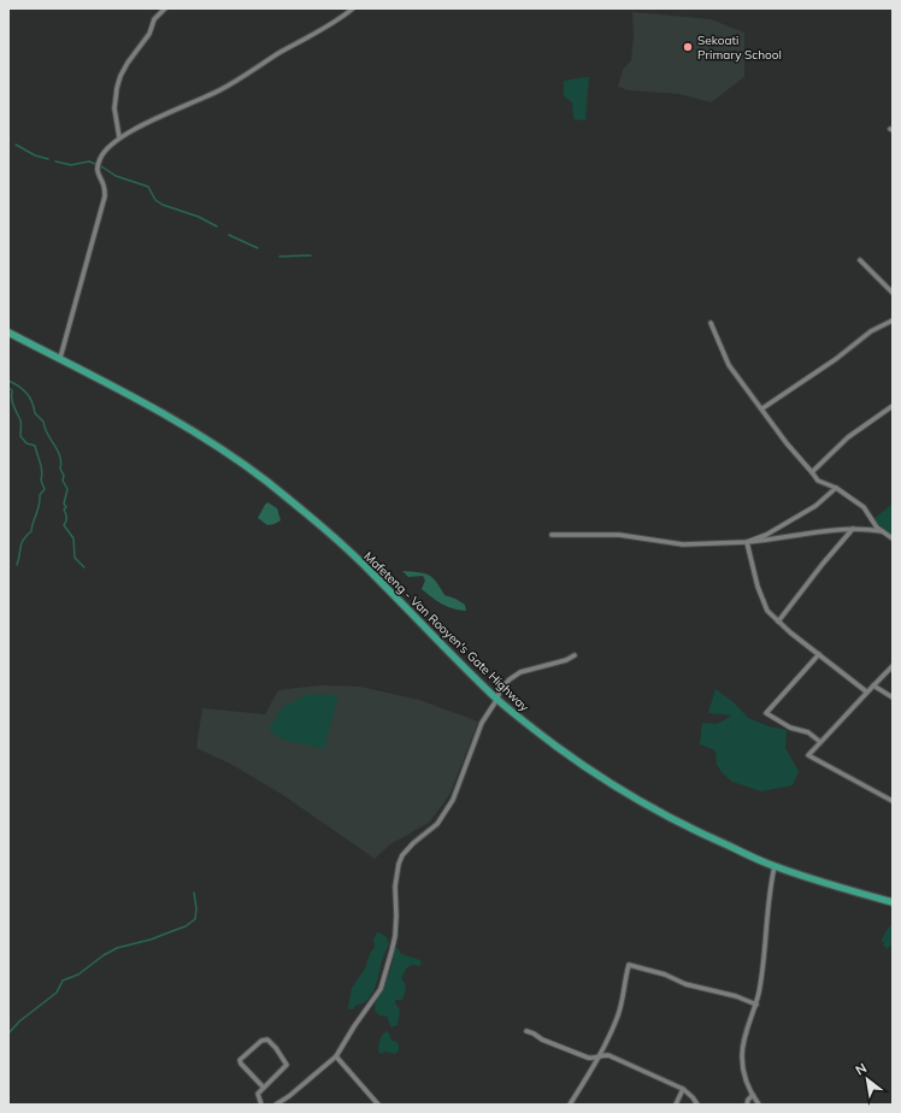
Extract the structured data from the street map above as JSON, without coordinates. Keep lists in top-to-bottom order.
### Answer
{
  "streets": {
    "main road": ["Mafeteng - Van Rooyen's Gate Highway"]
  },
  "places": ["Sekoati Primary School"],
  "north": "top left"
}
